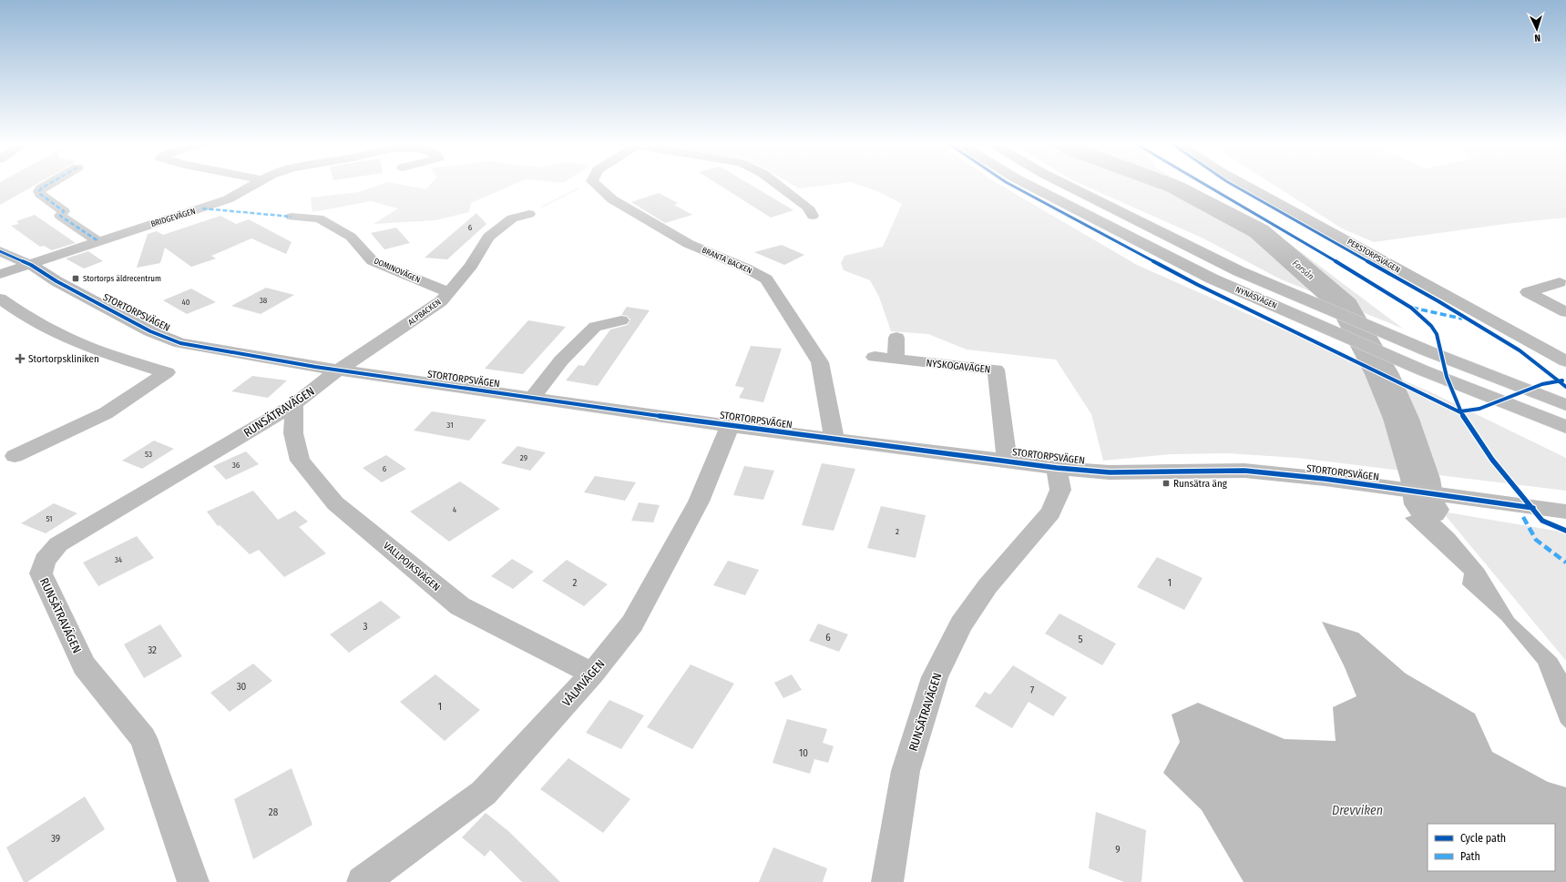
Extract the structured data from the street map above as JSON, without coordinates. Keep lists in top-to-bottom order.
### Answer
{
  "streets": {
    "main road": [
      "BRIDGEVÄGEN",
      "PERSTORPSVÄGEN",
      "BRANTA BACKEN",
      "DOMINOVÄGEN",
      "NYNÄSVÄGEN",
      "STORTORPSVÄGEN",
      "ALPBACKEN",
      "NYSKOGAVÄGEN",
      "RUNSÄTRAVÄGEN",
      "VALLPOJKSVÄGEN",
      "VÅLMVÄGEN"
    ]
  },
  "crossings": [
    ["BRIDGEVÄGEN", "STORTORPSVÄGEN"],
    ["BRANTA BACKEN", "STORTORPSVÄGEN"],
    ["DOMINOVÄGEN", "ALPBACKEN"],
    ["STORTORPSVÄGEN", "ALPBACKEN"],
    ["STORTORPSVÄGEN", "NYSKOGAVÄGEN"],
    ["STORTORPSVÄGEN", "RUNSÄTRAVÄGEN"],
    ["STORTORPSVÄGEN", "VÅLMVÄGEN"],
    ["ALPBACKEN", "RUNSÄTRAVÄGEN"],
    ["RUNSÄTRAVÄGEN", "VALLPOJKSVÄGEN"],
    ["VALLPOJKSVÄGEN", "VÅLMVÄGEN"]
  ],
  "water": ["Forsån", "Drevviken"],
  "places": {
    "transit": ["Stortorps äldrecentrum", "Runsätra äng"],
    "health": ["Stortorpskliniken"]
  },
  "house_numbers": [
    "6",
    "38",
    "40",
    "31",
    "53",
    "29",
    "36",
    "6",
    "4",
    "51",
    "2",
    "34",
    "2",
    "1",
    "3",
    "6",
    "5",
    "32",
    "30",
    "7",
    "1",
    "10",
    "28",
    "39",
    "9"
  ],
  "legend": ["Cycle path", "Path"],
  "north": "bottom"
}
